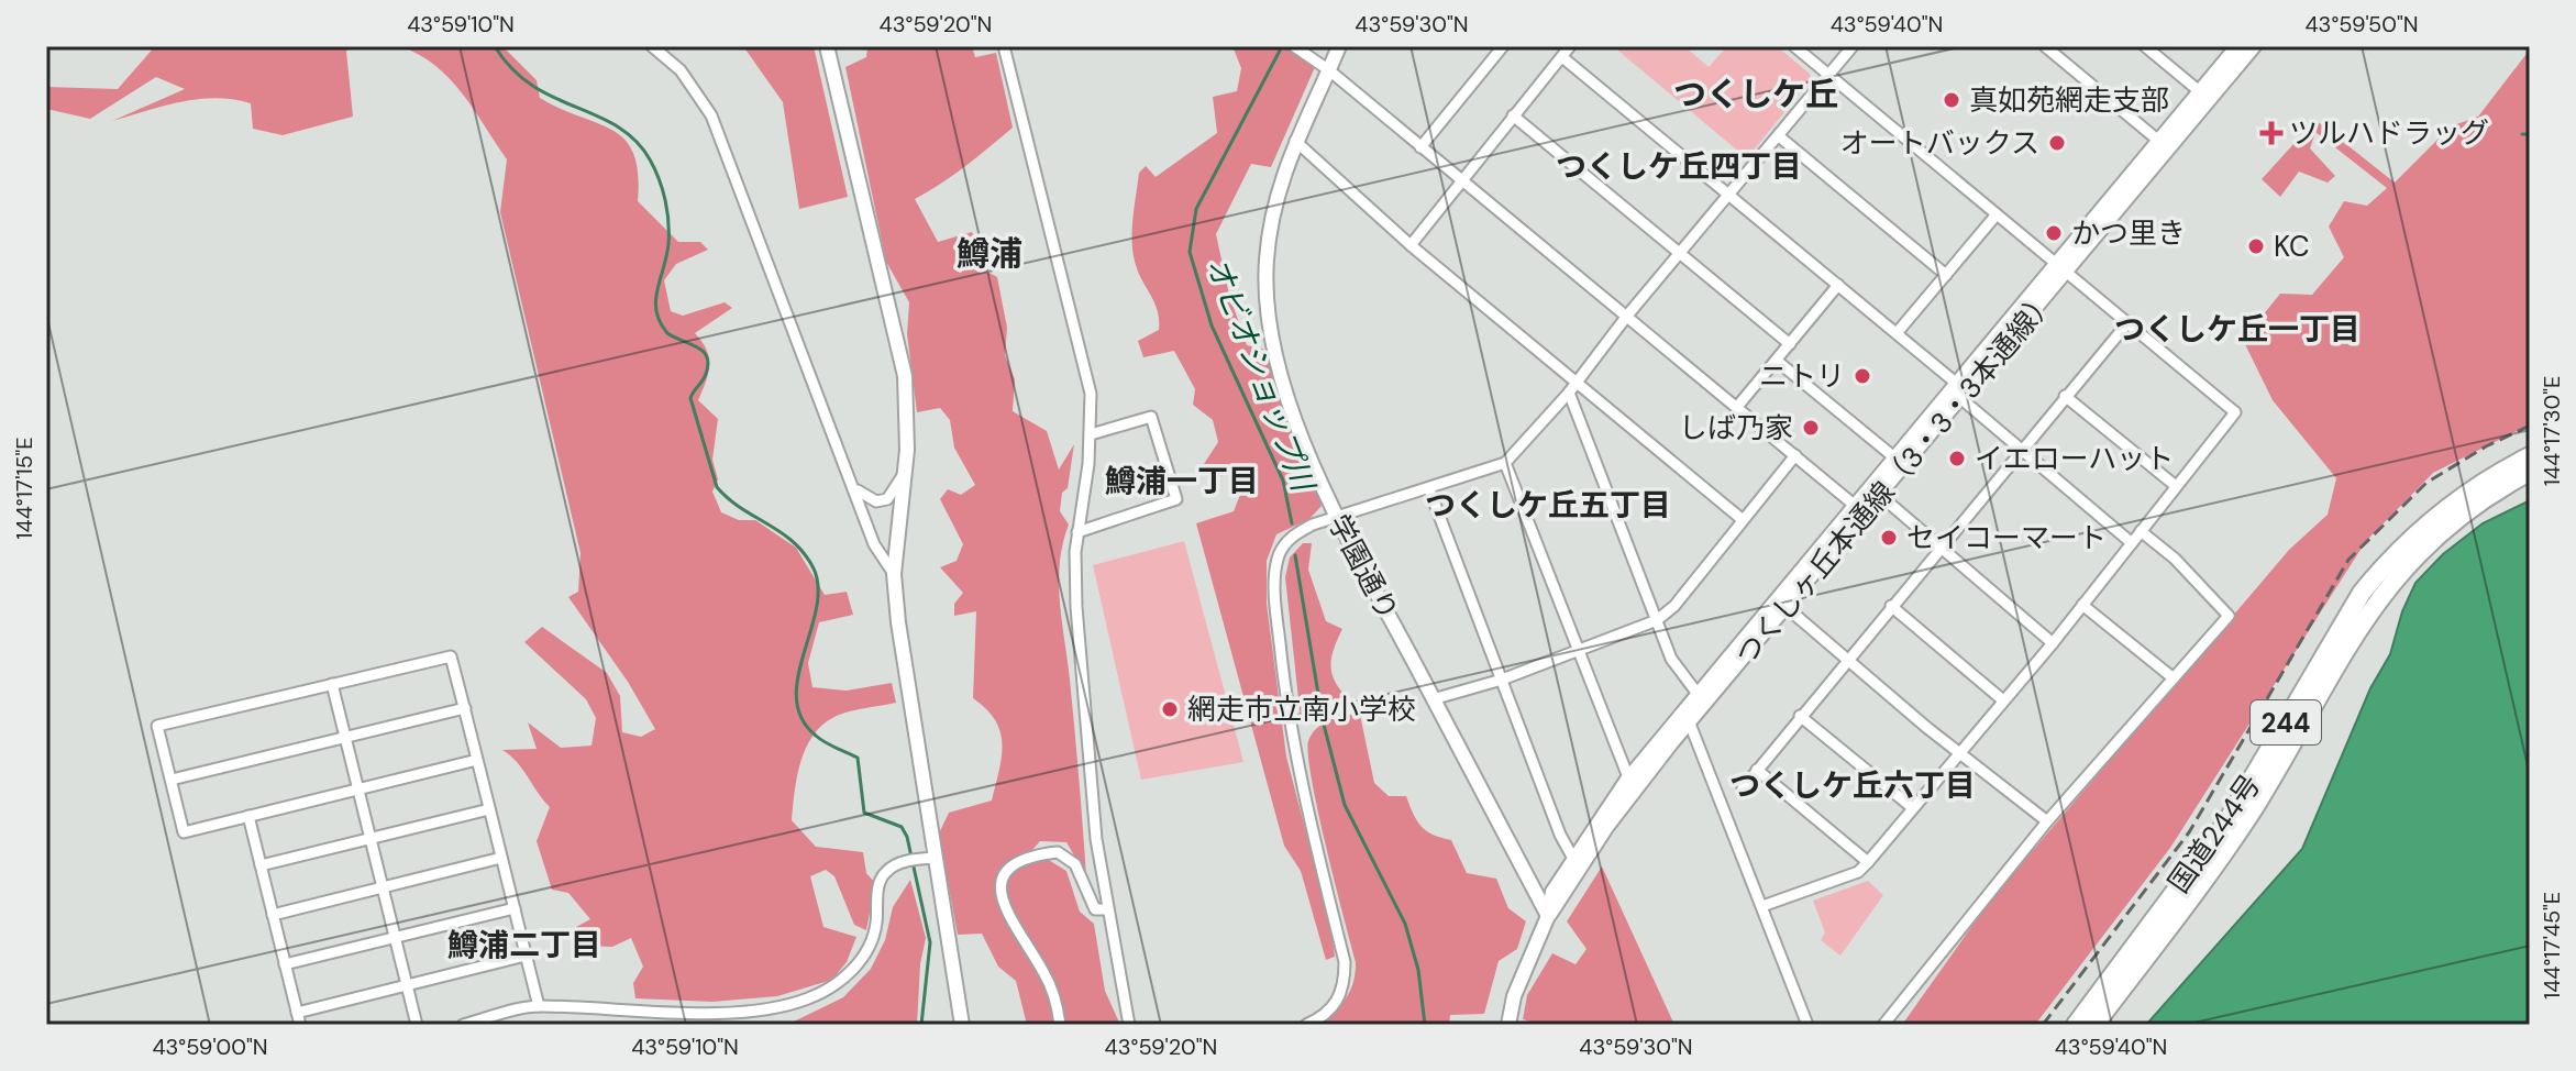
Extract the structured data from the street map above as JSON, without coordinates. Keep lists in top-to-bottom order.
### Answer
{
  "streets": {
    "highway": ["244", "国道244号"],
    "street": ["つくしヶ丘本通線（3・3・3本通線）", "学園通り"]
  },
  "crossings": [
    ["つくしヶ丘本通線（3・3・3本通線）", "学園通り"]
  ],
  "districts": [
    "つくしケ丘",
    "つくしケ丘四丁目",
    "鱒浦",
    "つくしケ丘一丁目",
    "鱒浦一丁目",
    "つくしケ丘五丁目",
    "つくしケ丘六丁目",
    "鱒浦二丁目"
  ],
  "water": ["オビオショップ川"],
  "places": {
    "other": [
      "真如苑網走支部",
      "オートバックス",
      "かつ里き",
      "KC",
      "ニトリ",
      "しば乃家",
      "イエローハット",
      "セイコーマート",
      "網走市立南小学校"
    ],
    "health": ["ツルハドラッグ"]
  },
  "coordinates": [
    "43°59'10\"N",
    "43°59'20\"N",
    "43°59'30\"N",
    "43°59'40\"N",
    "43°59'50\"N",
    "144°17'30\"E",
    "144°17'15\"E",
    "144°17'45\"E",
    "43°59'00\"N"
  ]
}
